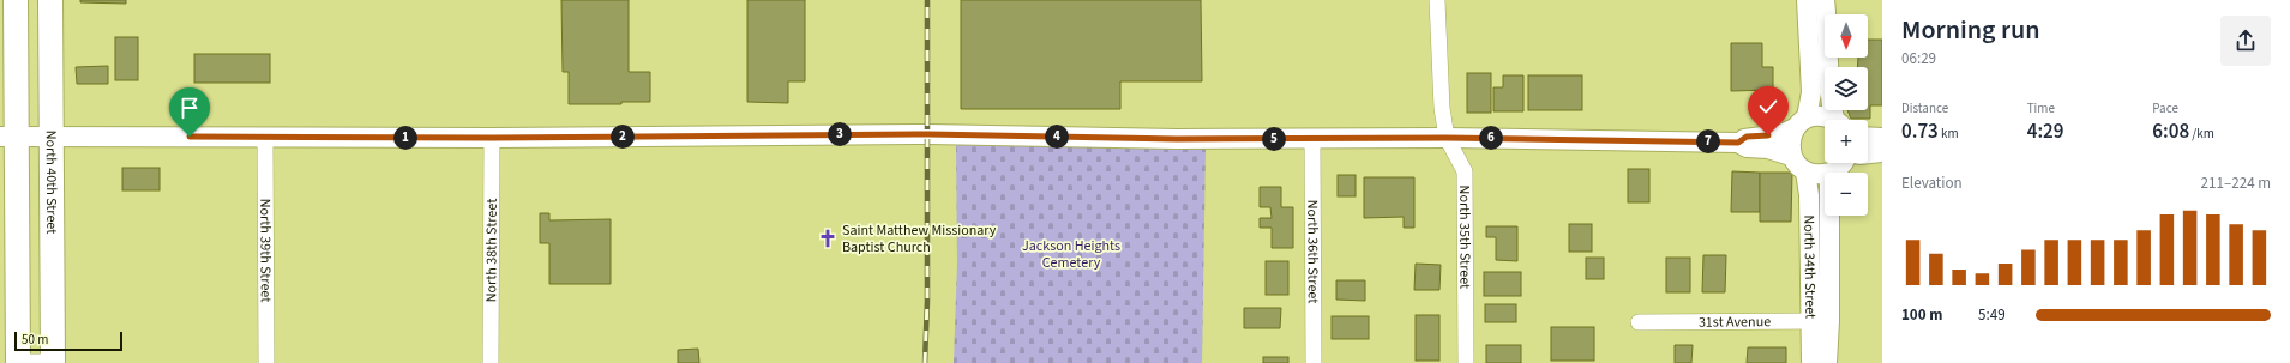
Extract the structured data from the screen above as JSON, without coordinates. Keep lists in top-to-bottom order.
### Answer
{
  "streets": {
    "main road": ["North 40th Street"],
    "street": [
      "North 35th Street",
      "North 39th Street",
      "North 38th Street",
      "North 36th Street",
      "North 34th Street",
      "31st Avenue"
    ]
  },
  "crossings": [
    ["North 34th Street", "31st Avenue"]
  ],
  "parks": ["Jackson Heights Cemetery"],
  "places": {
    "church": ["Saint Matthew Missionary Baptist Church"]
  },
  "scale_bar": "50 m",
  "north": "bottom",
  "page": {
    "heading": ["Morning run", "06:29"],
    "map_buttons": ["+", "−"],
    "stats": [
      ["Distance", "0.73 km"],
      ["Time", "4:29"],
      ["Pace", "6:08 /km"]
    ],
    "pins": [
      "3",
      "2",
      "4",
      "1",
      "6",
      "5",
      "7"
    ],
    "chart": ["Elevation", "211–224 m"],
    "list": [
      {
        "name": "100 m",
        "note": "5:49"
      }
    ],
    "scale": "50 m"
  }
}
